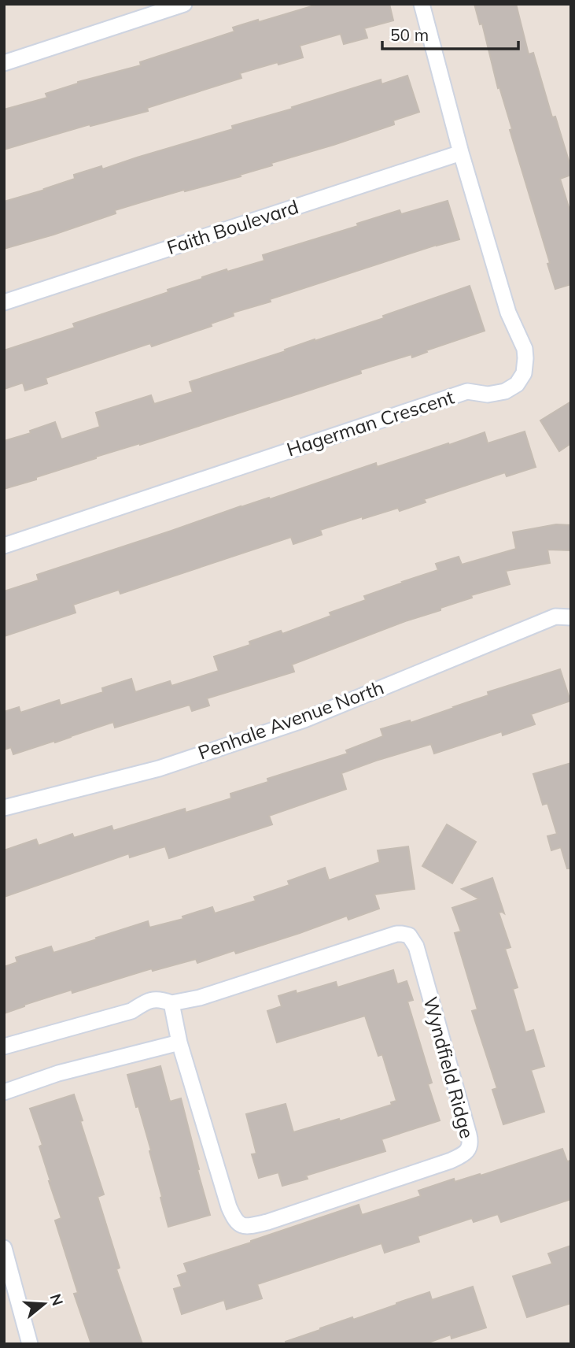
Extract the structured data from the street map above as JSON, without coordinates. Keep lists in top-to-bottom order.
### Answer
{
  "streets": {
    "street": [
      "Faith Boulevard",
      "Hagerman Crescent",
      "Penhale Avenue North",
      "Wyndfield Ridge"
    ]
  },
  "crossings": [
    ["Faith Boulevard", "Hagerman Crescent"]
  ],
  "scale_bar": "50 m",
  "north": "right"
}
